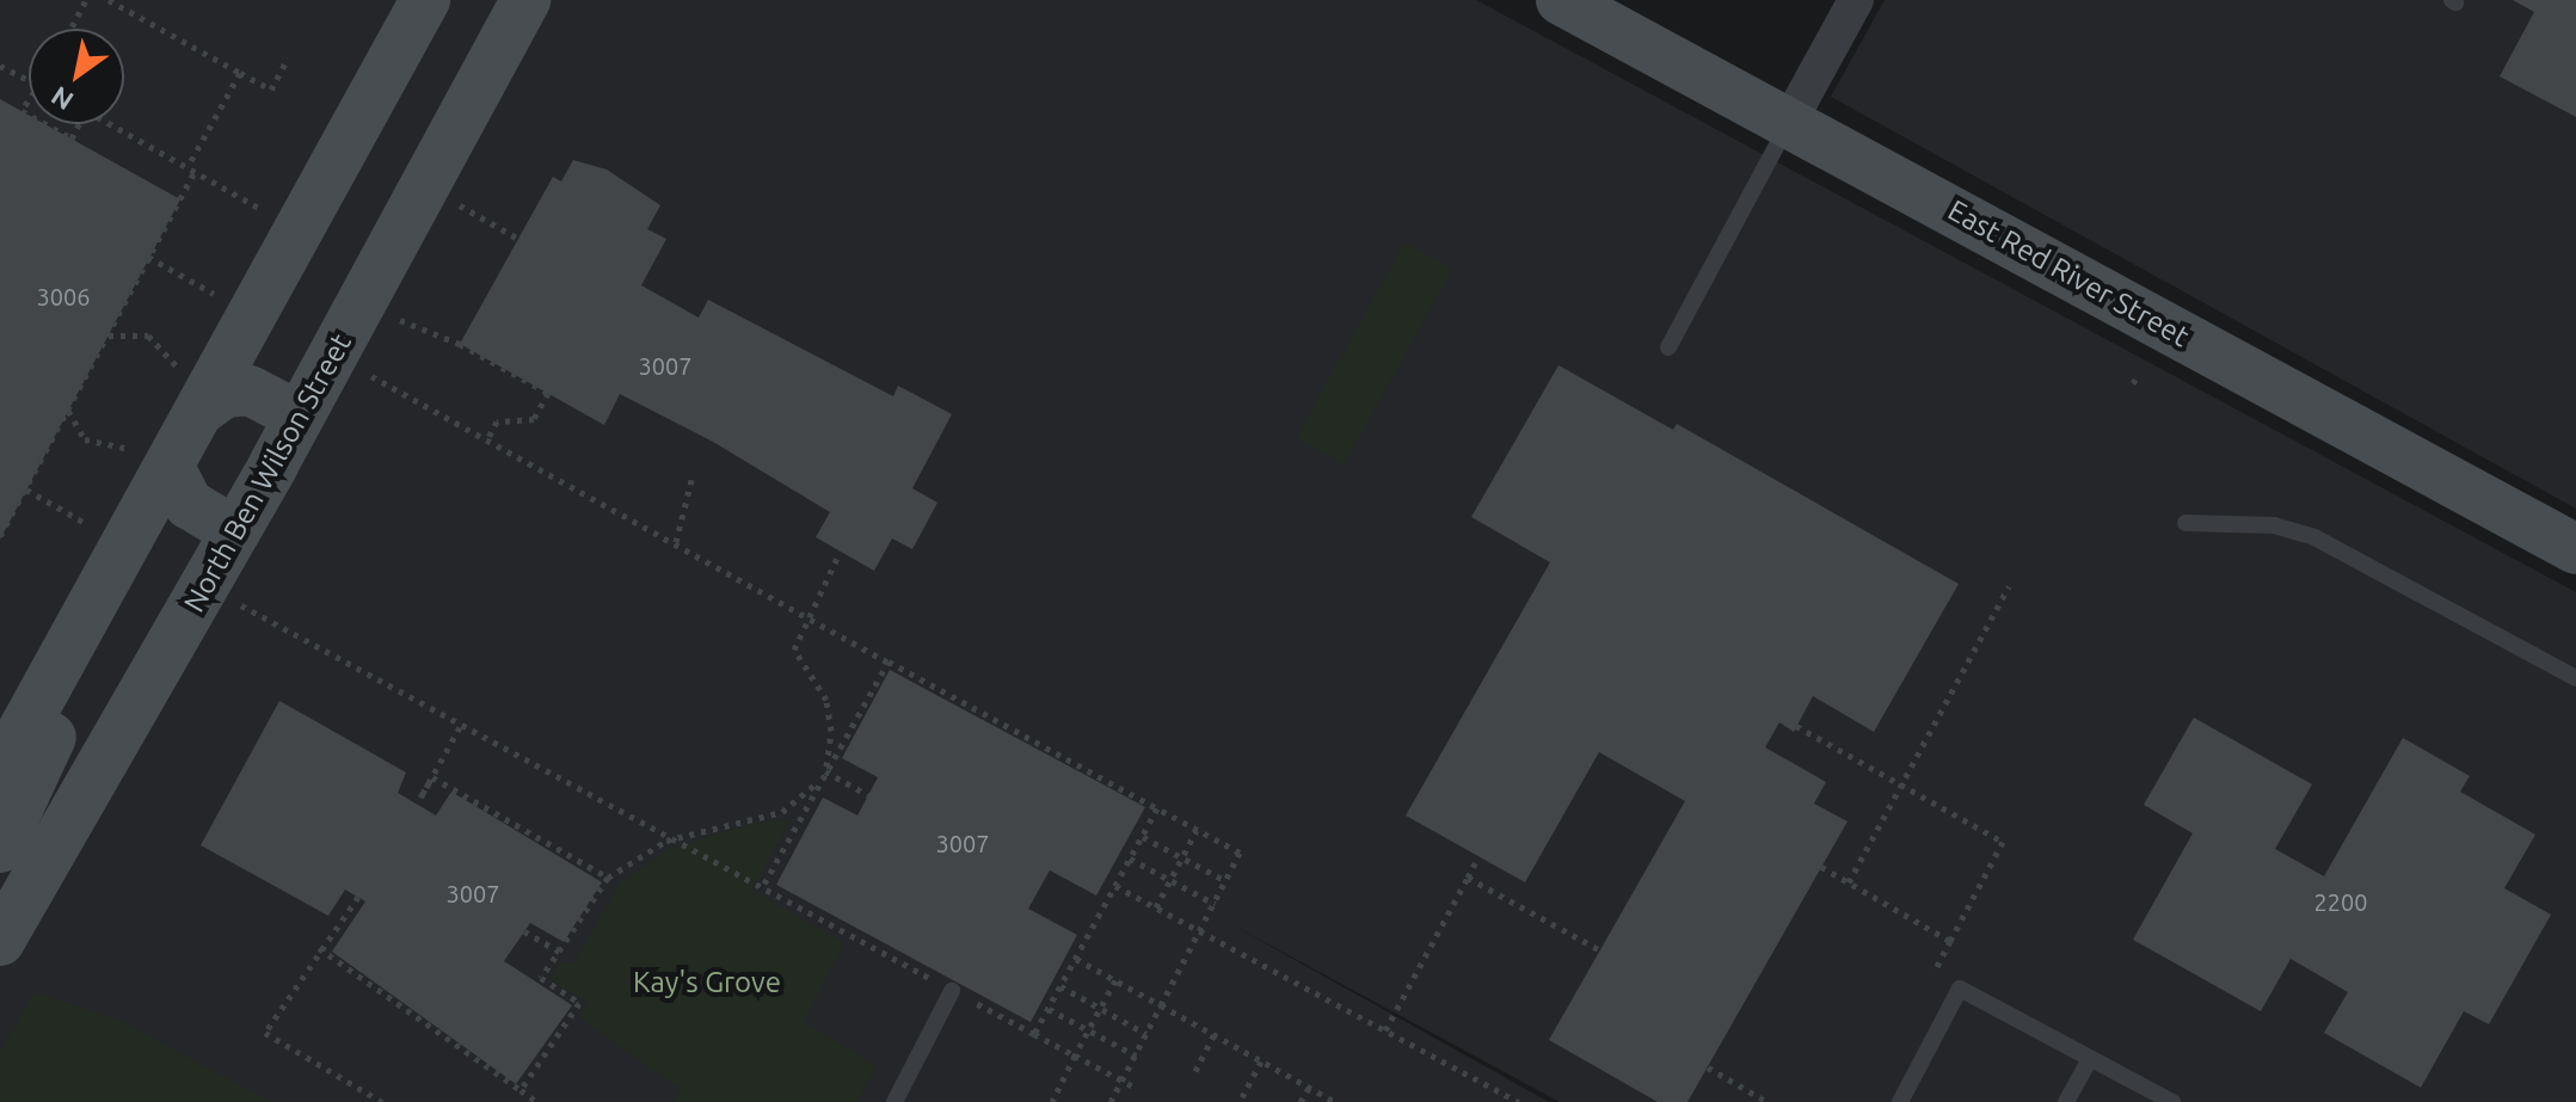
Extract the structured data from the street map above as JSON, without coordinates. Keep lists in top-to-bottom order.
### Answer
{
  "streets": {
    "main road": ["East Red River Street", "North Ben Wilson Street"]
  },
  "parks": ["Kay's Grove"],
  "house_numbers": [
    "3006",
    "3007",
    "3007",
    "3007",
    "2200"
  ],
  "north": "bottom left"
}
